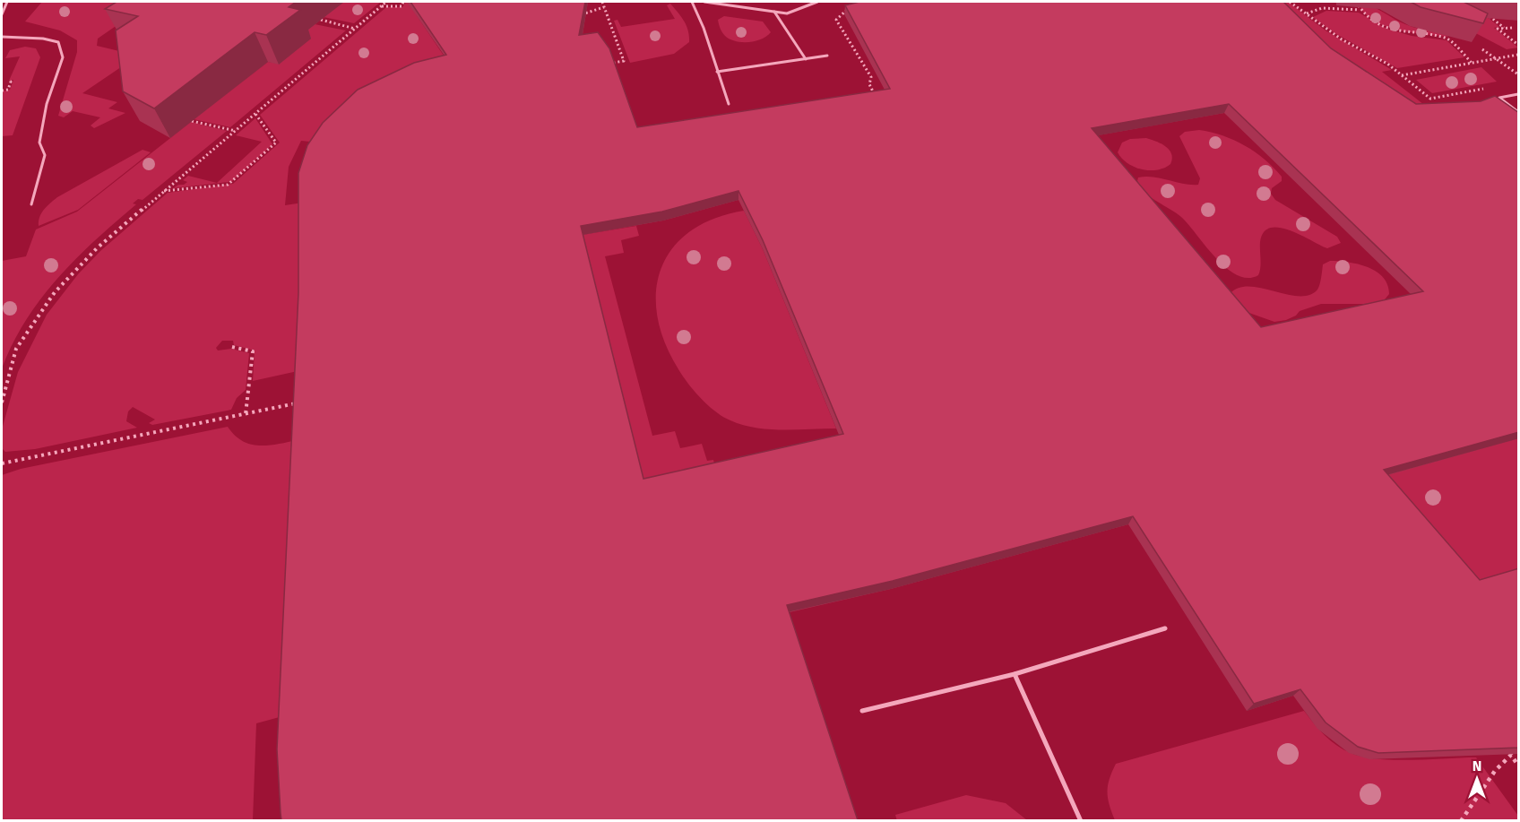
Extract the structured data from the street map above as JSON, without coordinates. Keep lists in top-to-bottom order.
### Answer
{
  "north": "top"
}
